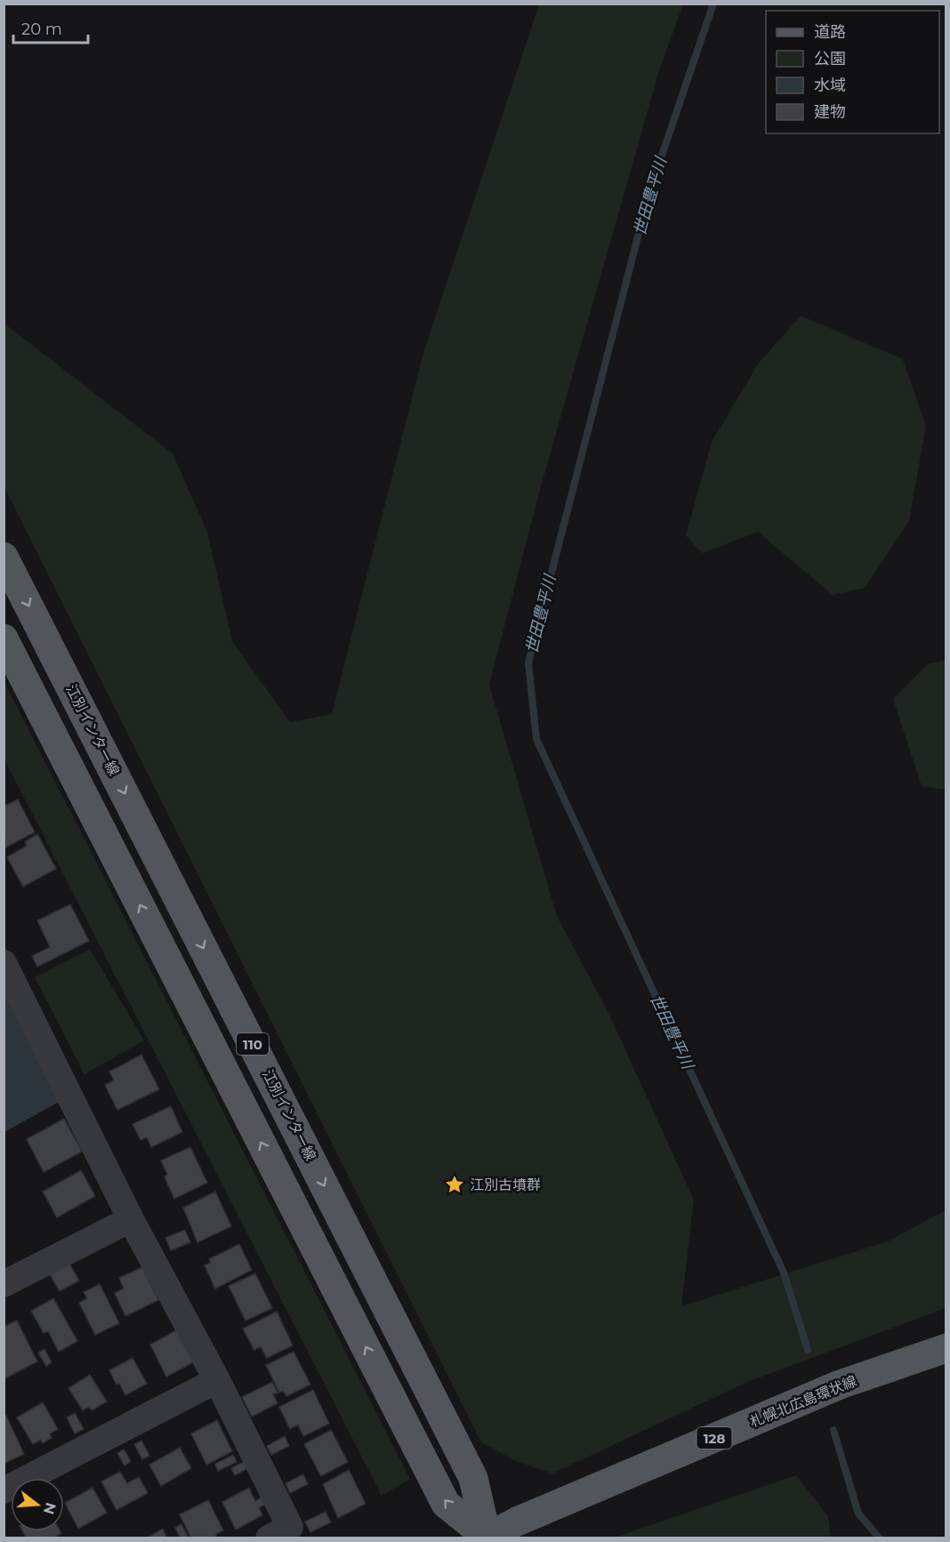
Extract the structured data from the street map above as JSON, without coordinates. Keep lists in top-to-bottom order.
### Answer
{
  "streets": {
    "main road": [
      "江別インター線",
      "110",
      "札幌北広島環状線",
      "128"
    ]
  },
  "crossings": [
    ["江別インター線", "110"],
    ["江別インター線", "札幌北広島環状線"],
    ["110", "札幌北広島環状線"]
  ],
  "water": ["世田豊平川"],
  "places": {
    "place": ["江別古墳群"]
  },
  "legend": [
    "道路",
    "公園",
    "水域",
    "建物"
  ],
  "scale_bar": "20 m",
  "north": "right"
}
